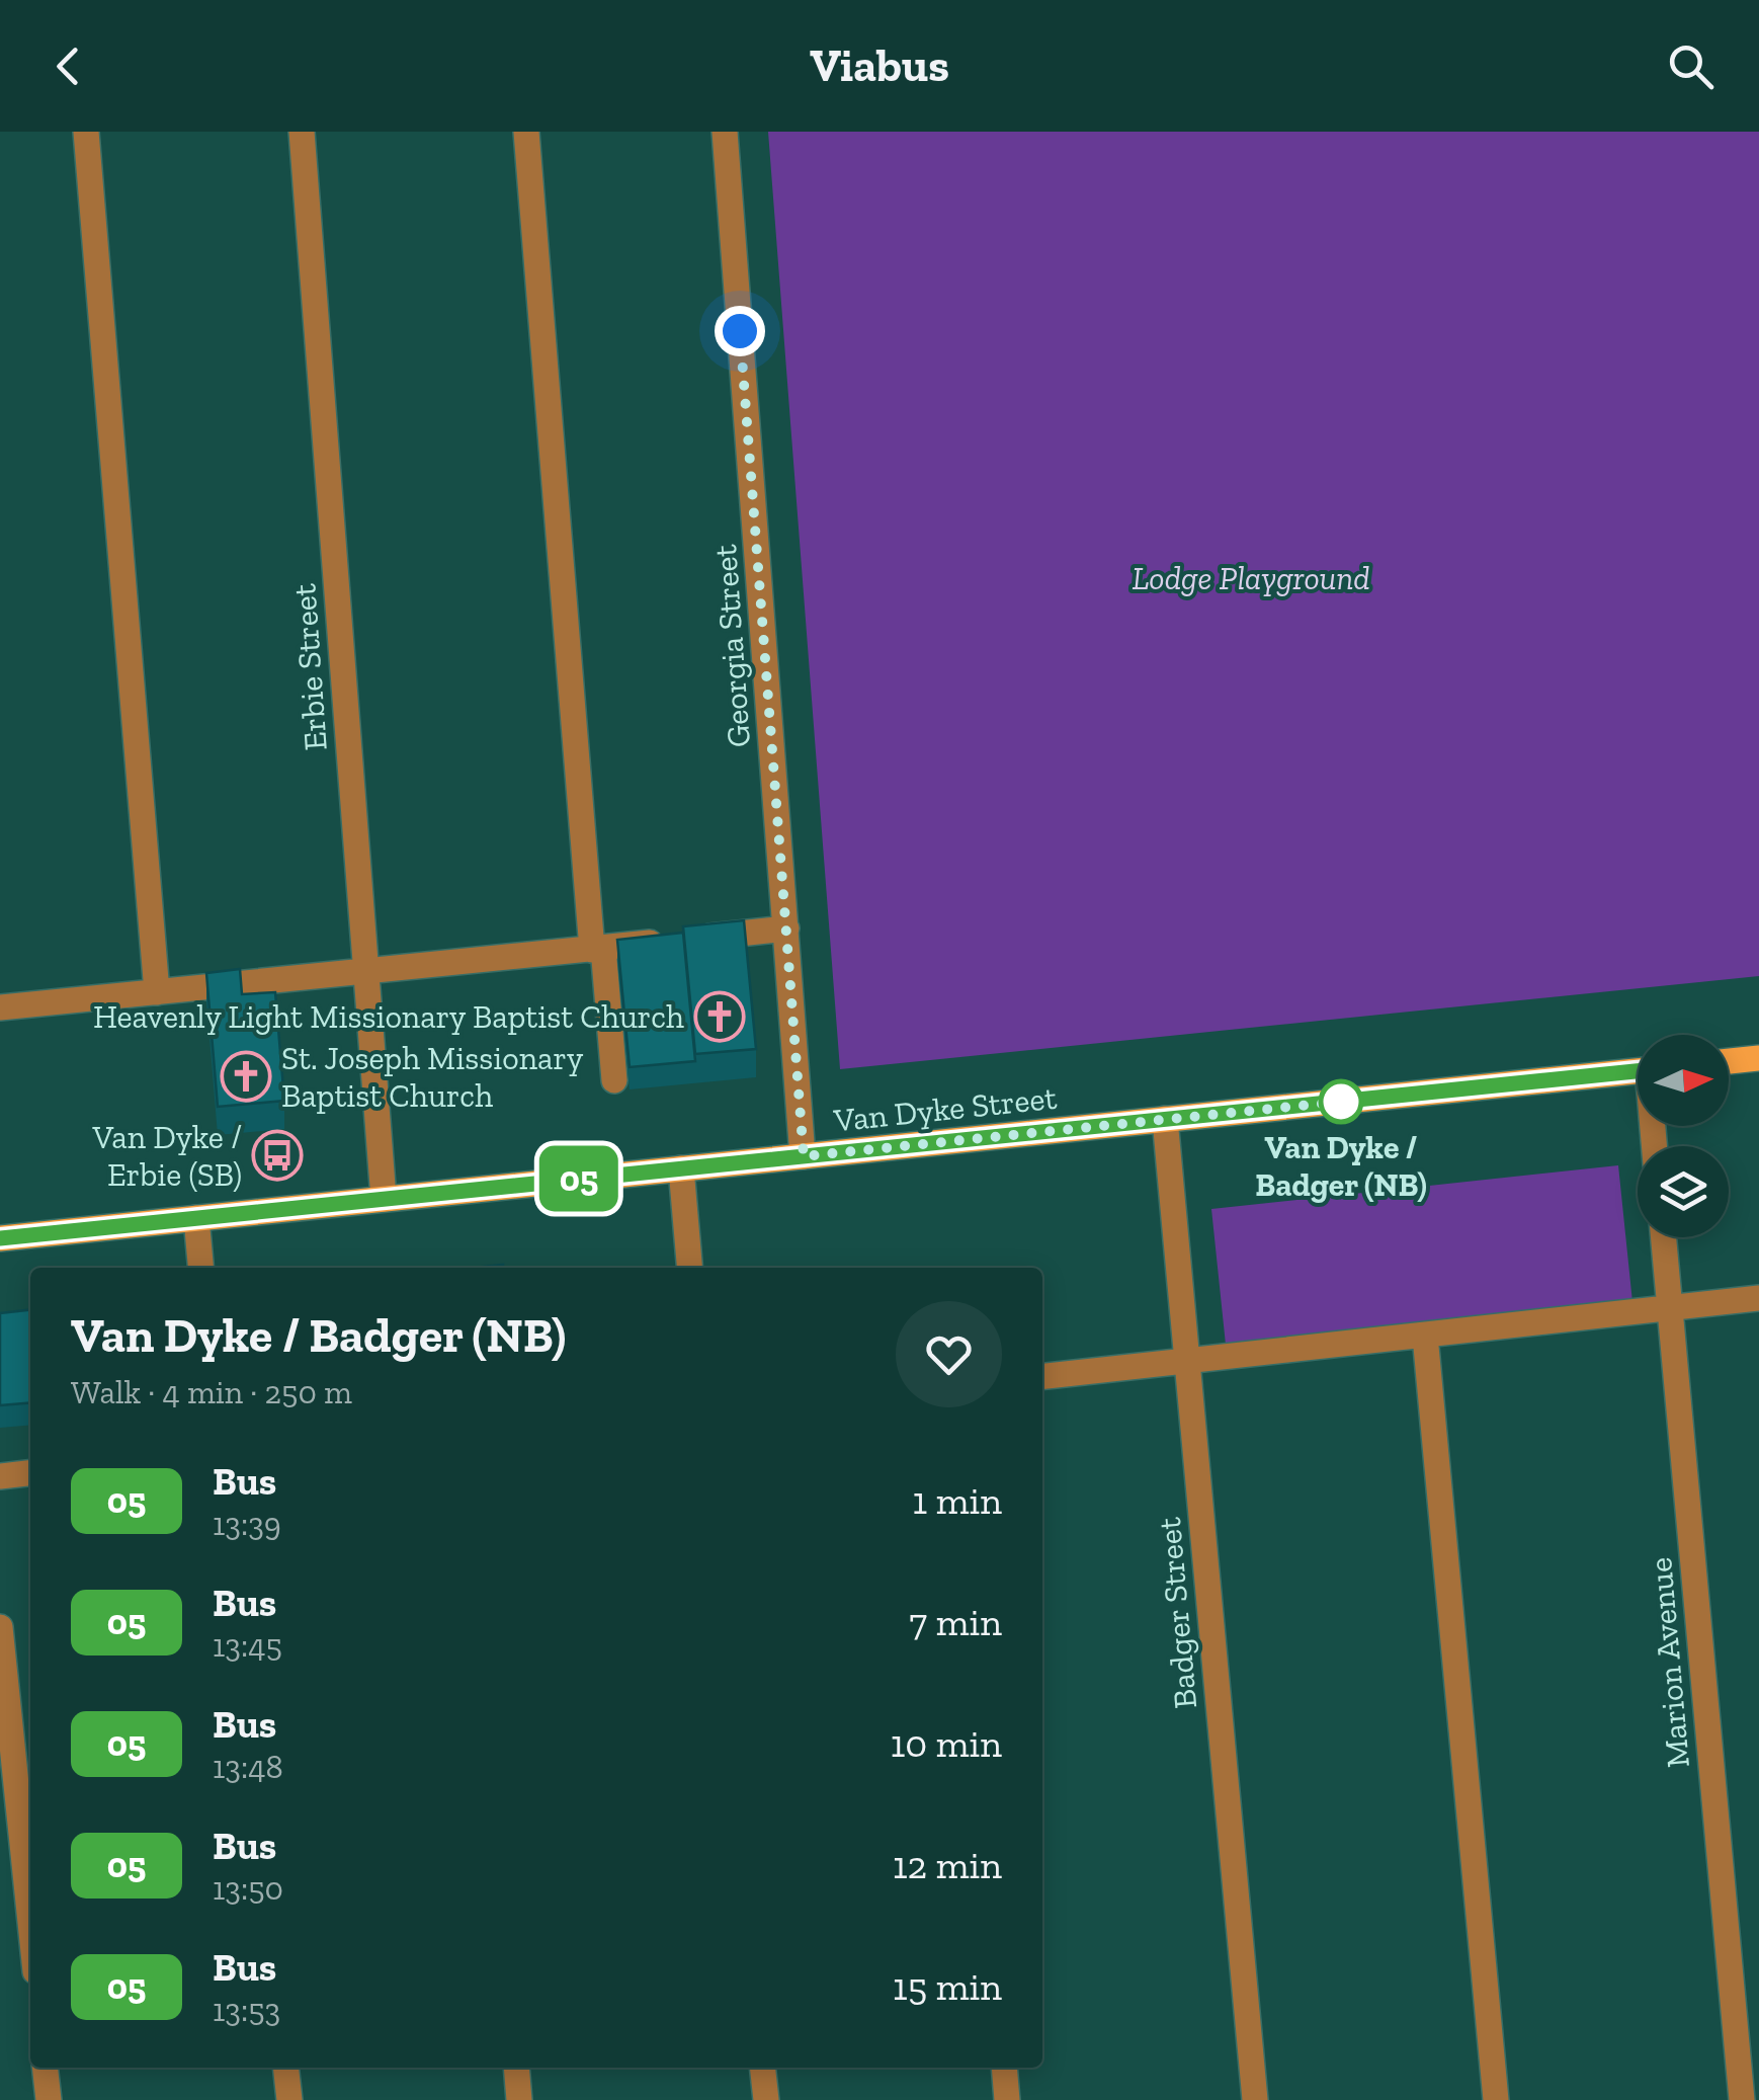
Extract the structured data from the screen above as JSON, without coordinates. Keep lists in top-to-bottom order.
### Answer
{
  "streets": {
    "main road": ["Van Dyke Street"],
    "street": [
      "Georgia Street",
      "Erbie Street",
      "Badger Street",
      "Marion Avenue"
    ]
  },
  "crossings": [
    ["Georgia Street", "Van Dyke Street"],
    ["Erbie Street", "Van Dyke Street"],
    ["Van Dyke Street", "Badger Street"]
  ],
  "parks": ["Lodge Playground"],
  "places": {
    "church": ["Heavenly Light Missionary Baptist Church", "St. Joseph Missionary Baptist Church"],
    "other": ["Van Dyke / Badger (NB)"],
    "bus stop": ["Van Dyke / Erbie (SB)"]
  },
  "lines": ["bus line 05"],
  "north": "right",
  "page": {
    "header": "Viabus",
    "on_map": "05",
    "heading": ["Van Dyke / Badger (NB)", "Walk · 4 min · 250 m"],
    "list": [
      {
        "mark": "05",
        "name": "Bus",
        "note": "13:39",
        "value": "1 min"
      },
      {
        "mark": "05",
        "name": "Bus",
        "note": "13:45",
        "value": "7 min"
      },
      {
        "mark": "05",
        "name": "Bus",
        "note": "13:48",
        "value": "10 min"
      },
      {
        "mark": "05",
        "name": "Bus",
        "note": "13:50",
        "value": "12 min"
      },
      {
        "mark": "05",
        "name": "Bus",
        "note": "13:53",
        "value": "15 min"
      }
    ]
  }
}
